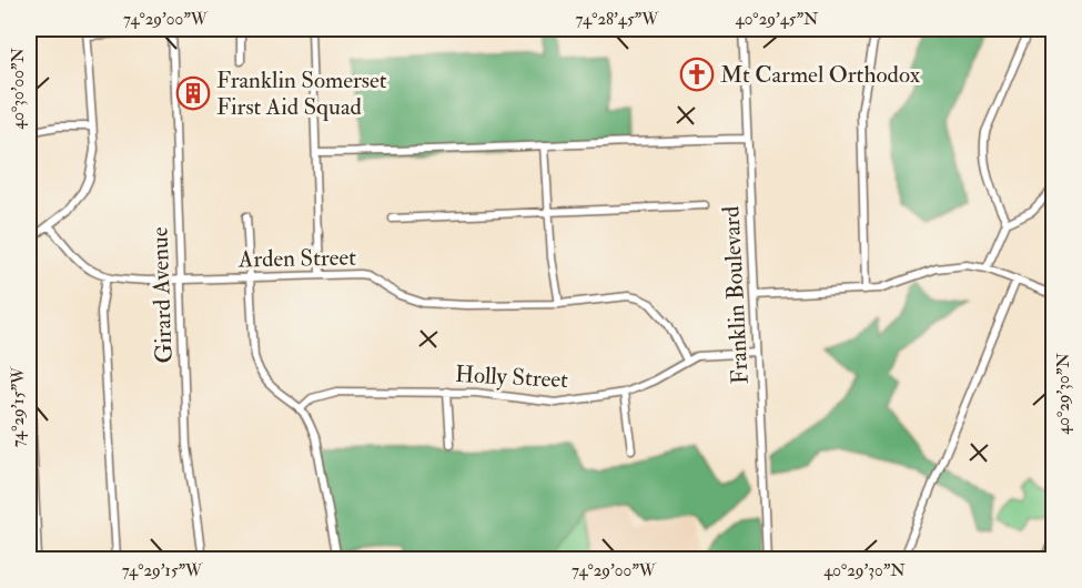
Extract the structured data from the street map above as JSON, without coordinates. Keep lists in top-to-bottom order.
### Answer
{
  "streets": {
    "street": [
      "Arden Street",
      "Girard Avenue",
      "Franklin Boulevard",
      "Holly Street"
    ]
  },
  "crossings": [
    ["Arden Street", "Girard Avenue"],
    ["Arden Street", "Holly Street"],
    ["Franklin Boulevard", "Holly Street"]
  ],
  "places": {
    "church": ["Mt Carmel Orthodox"],
    "building": ["Franklin Somerset First Aid Squad"]
  },
  "coordinates": [
    "74°29'00\"W",
    "74°28'45\"W",
    "40°29'45\"N",
    "40°30'00\"N",
    "40°29'30\"N",
    "74°29'15\"W"
  ]
}
